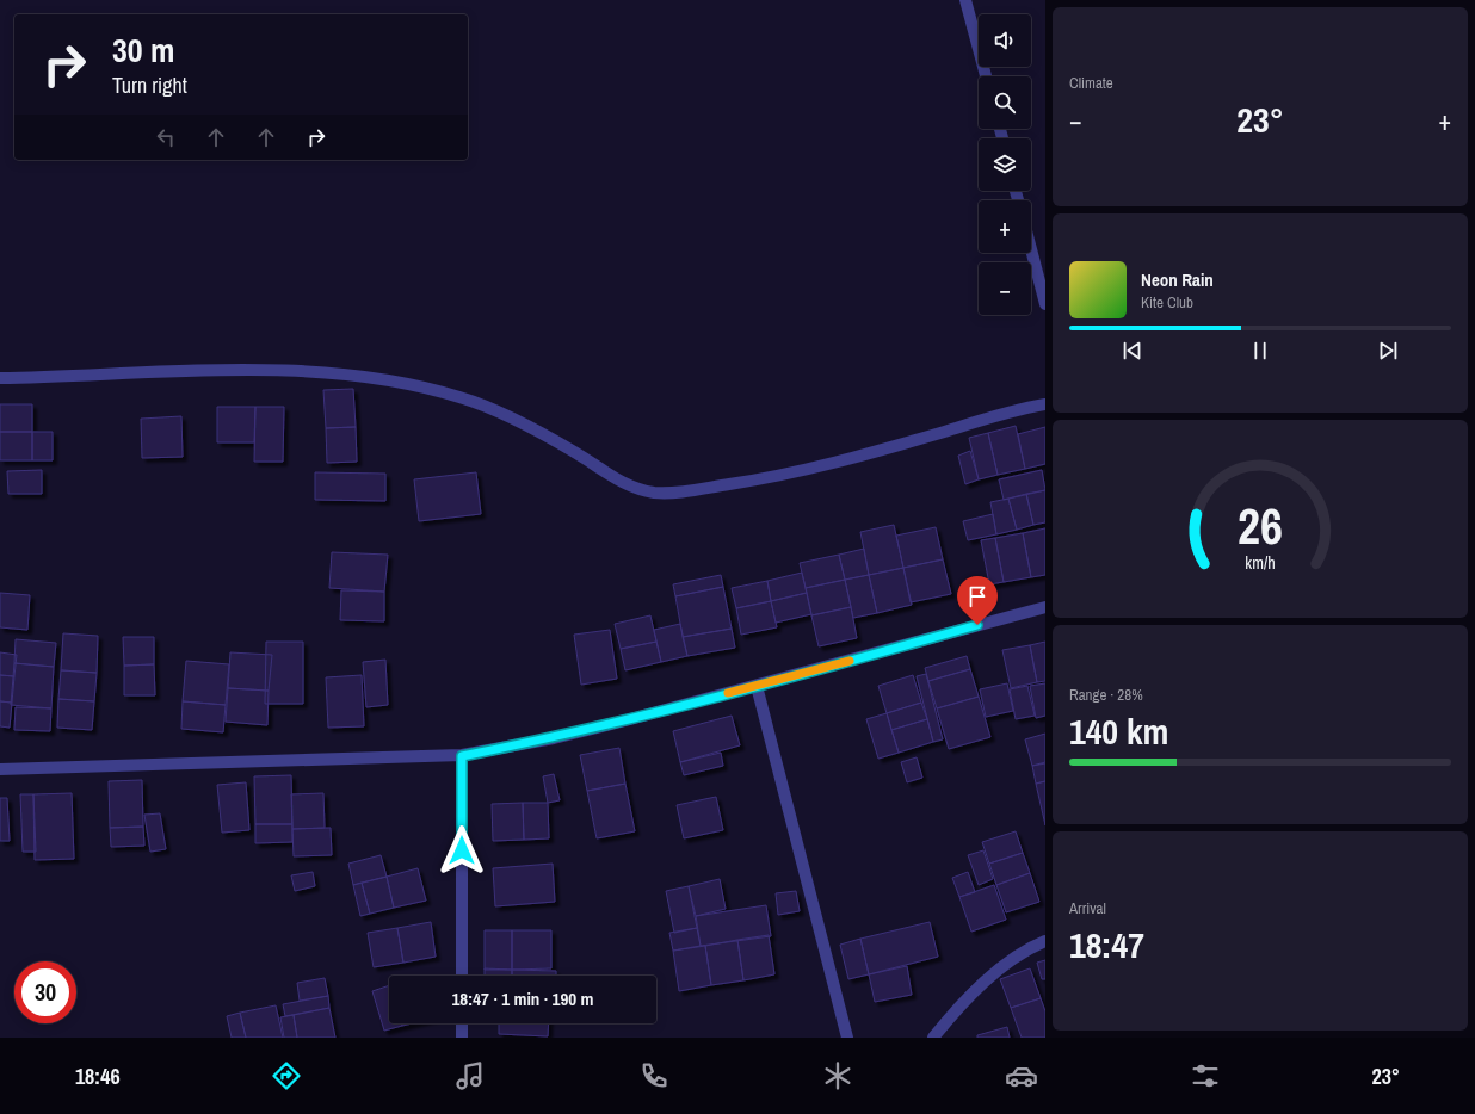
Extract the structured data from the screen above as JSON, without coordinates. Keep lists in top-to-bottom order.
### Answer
{
  "page": {
    "tile": [
      "Climate",
      ["Range · 28%", "140 km"],
      ["Arrival", "18:47"]
    ],
    "map_buttons": ["+", "−"],
    "turn": ["30 m", "Turn right"],
    "heat": ["−", "23°", "+"],
    "song": ["Neon Rain", "Kite Club"],
    "limit": "30",
    "trip": "18:47 · 1 min · 190 m",
    "tabs": ["18:46", "23°"],
    "gauge": ["26", "km/h"]
  }
}
